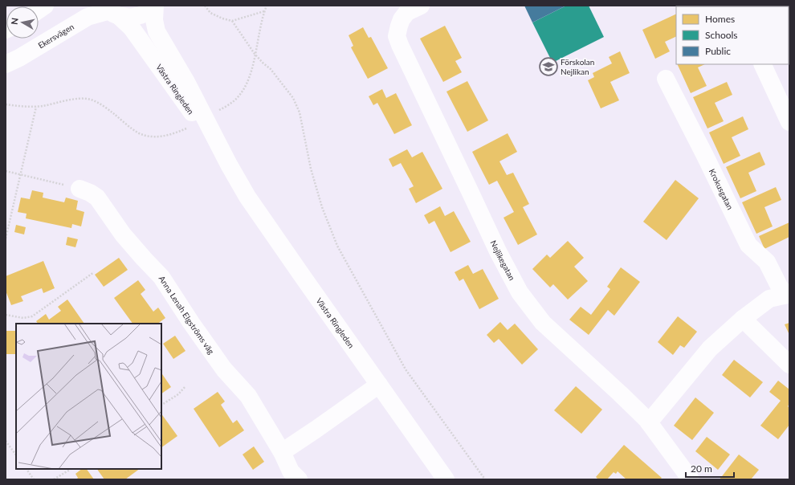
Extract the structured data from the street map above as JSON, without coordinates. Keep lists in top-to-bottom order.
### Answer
{
  "streets": {
    "street": [
      "Ekersvägen",
      "Västra Ringleden",
      "Krokusgatan",
      "Nejlikegatan",
      "Anna Lenah Elgströms väg"
    ]
  },
  "crossings": [
    ["Ekersvägen", "Västra Ringleden"],
    ["Krokusgatan", "Nejlikegatan"]
  ],
  "places": {
    "school or university": ["Förskolan Nejlikan"]
  },
  "legend": ["Homes", "Schools", "Public"],
  "scale_bar": "20 m",
  "north": "left"
}
